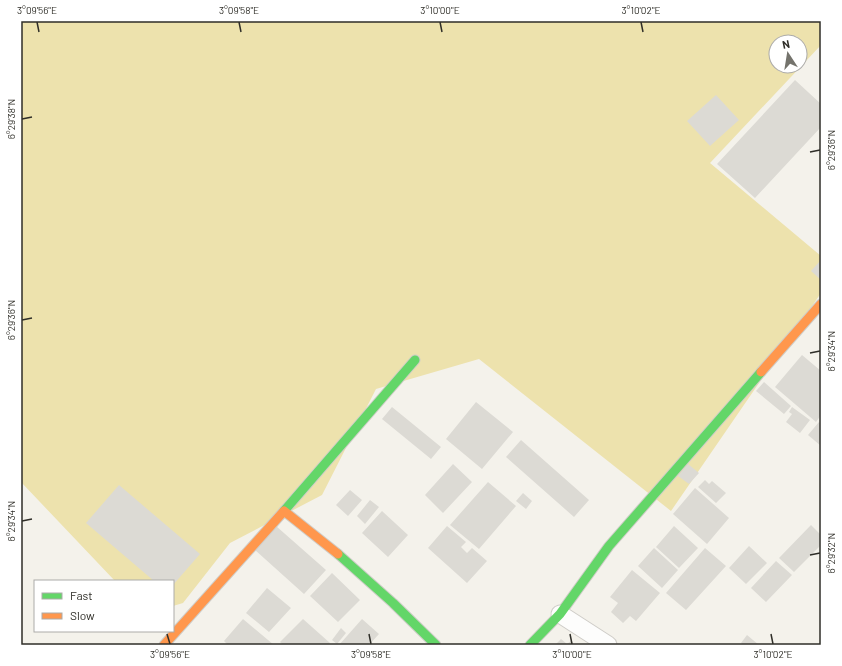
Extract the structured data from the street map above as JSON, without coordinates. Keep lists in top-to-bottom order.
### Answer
{
  "legend": ["Fast", "Slow"],
  "north": "top",
  "coordinates": [
    "3°09'56\"E",
    "3°09'58\"E",
    "3°10'00\"E",
    "3°10'02\"E",
    "6°29'38\"N",
    "6°29'36\"N",
    "6°29'34\"N",
    "6°29'32\"N"
  ]
}
